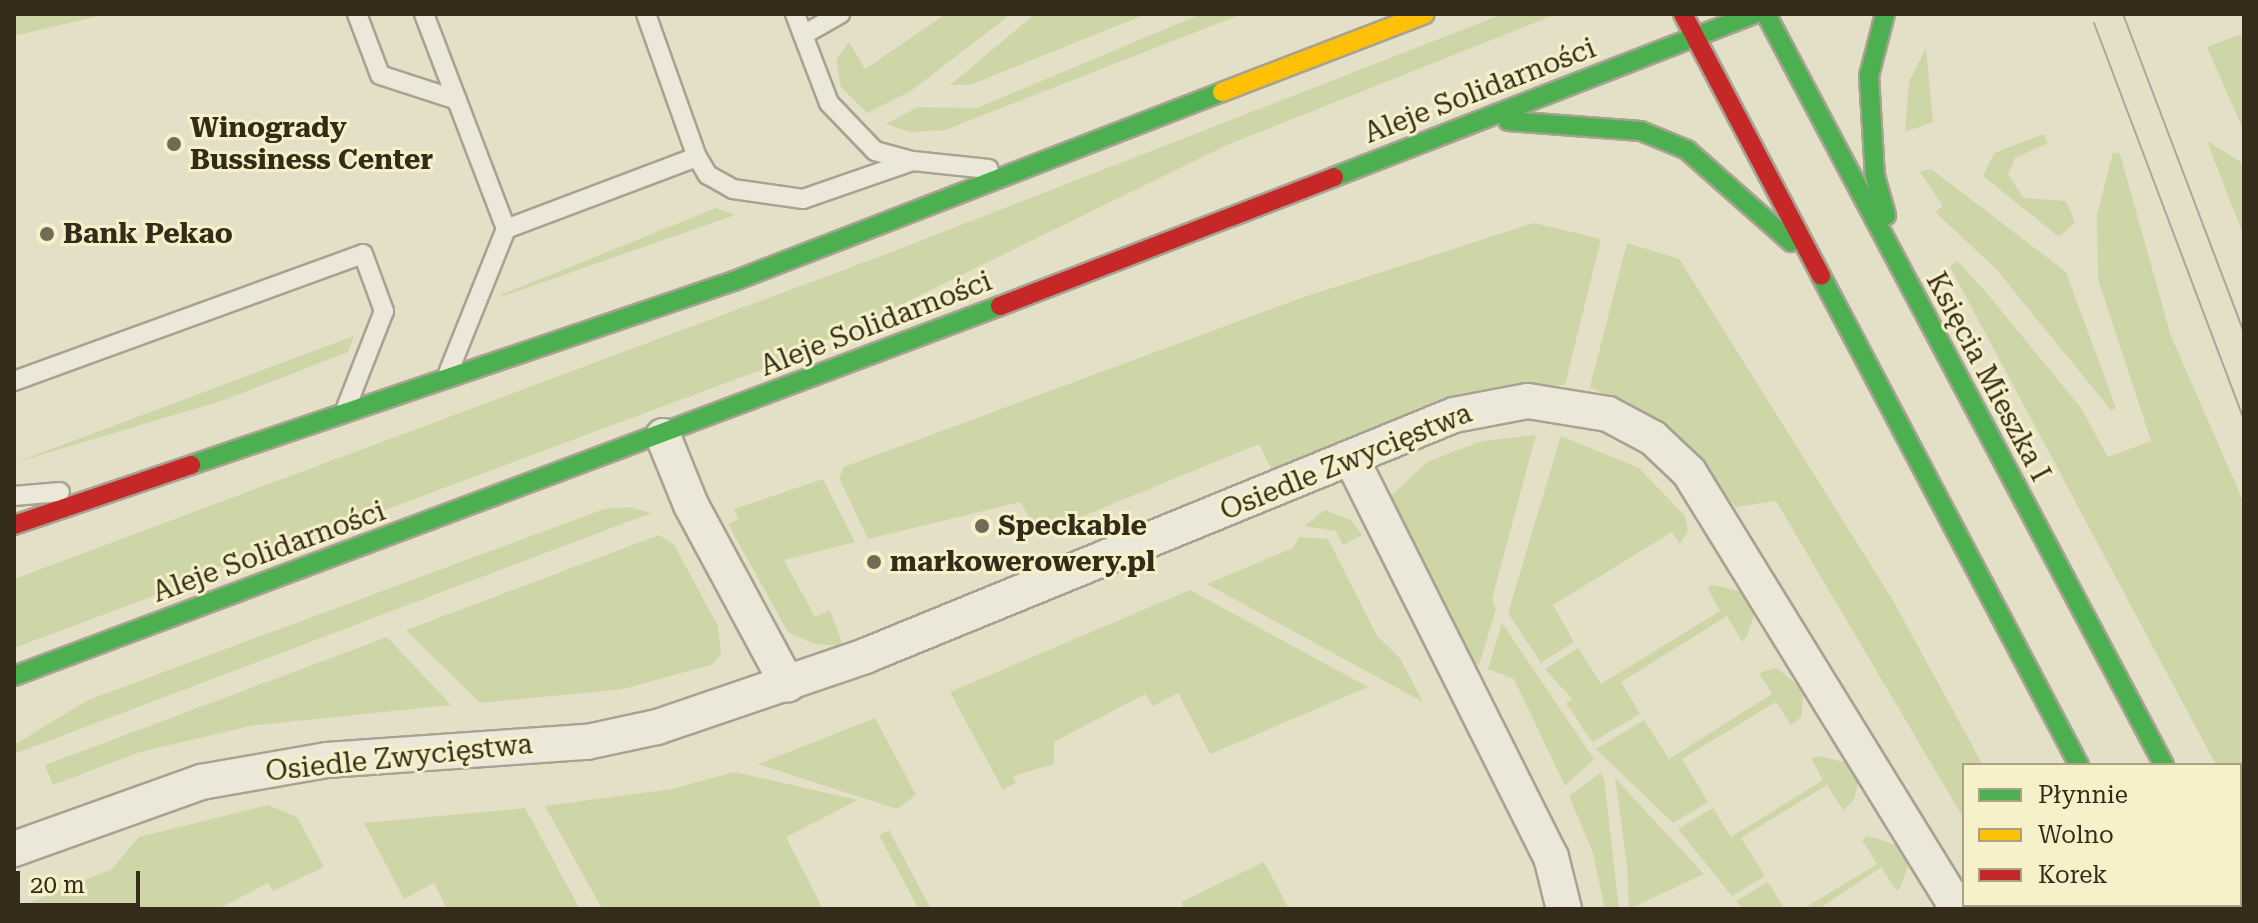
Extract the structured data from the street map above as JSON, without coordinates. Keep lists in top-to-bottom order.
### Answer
{
  "streets": {
    "street": ["Aleje Solidarności", "Księcia Mieszka I", "Osiedle Zwycięstwa"]
  },
  "places": [
    "Winogrady Bussiness Center",
    "Bank Pekao",
    "Speckable",
    "markowerowery.pl"
  ],
  "legend": ["Płynnie", "Wolno", "Korek"],
  "scale_bar": "20 m"
}
